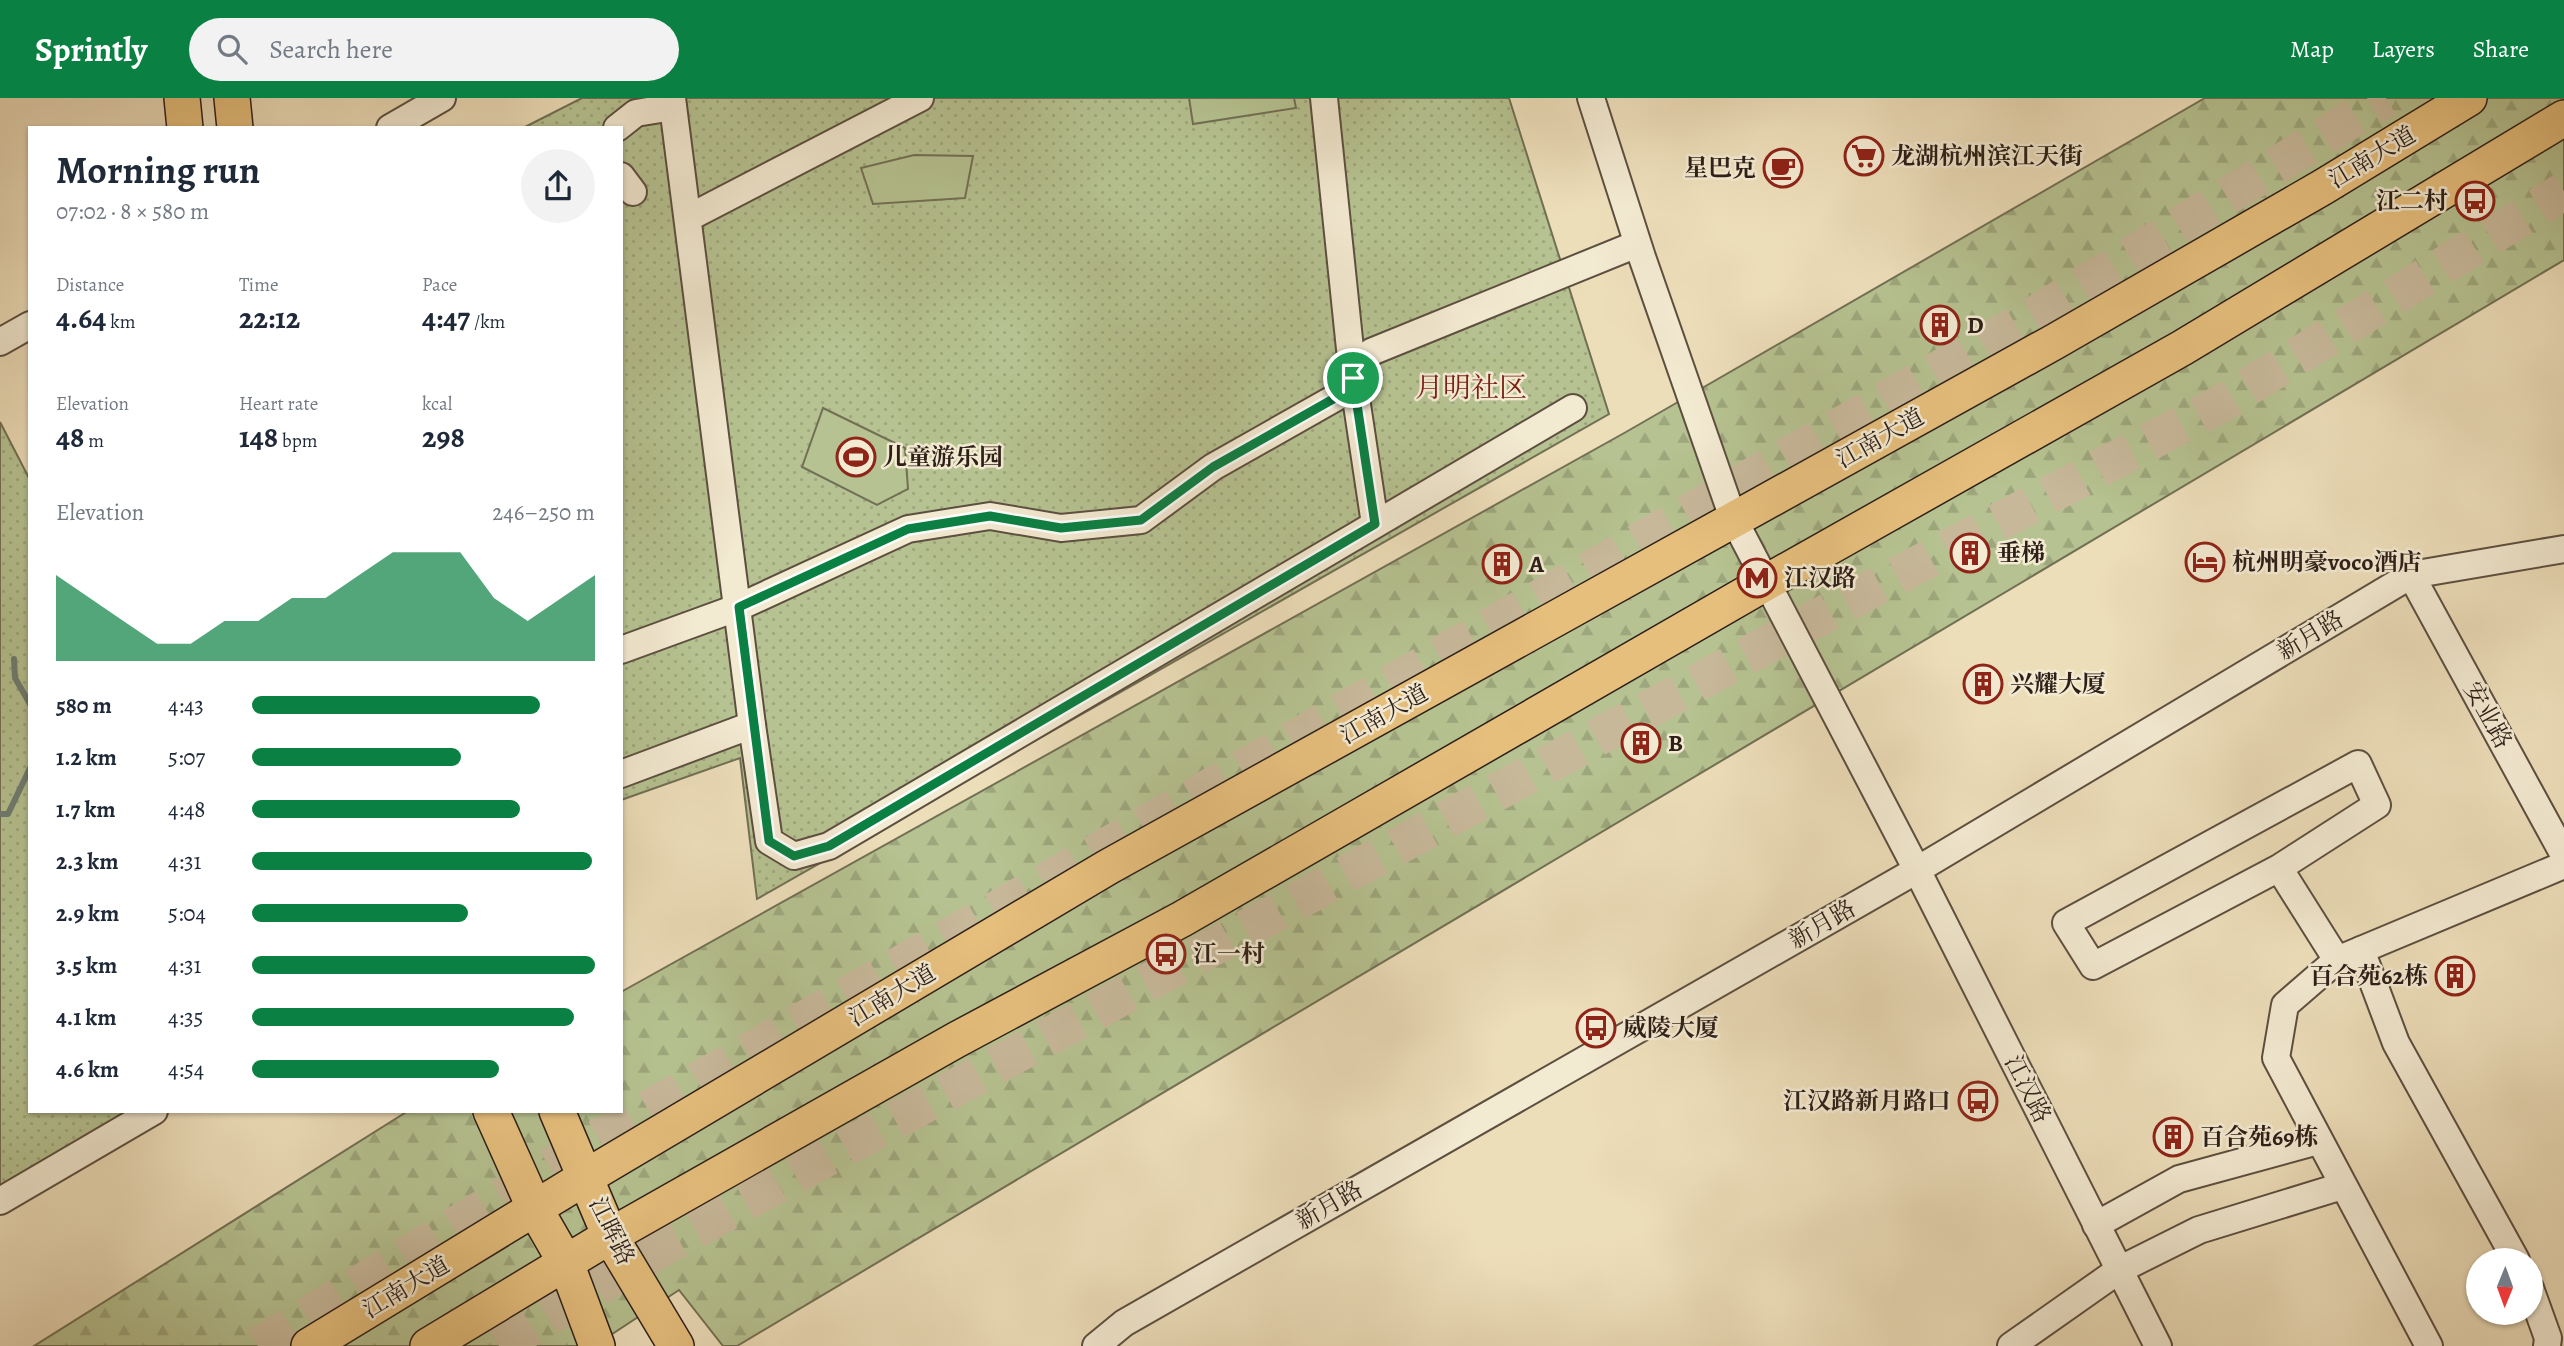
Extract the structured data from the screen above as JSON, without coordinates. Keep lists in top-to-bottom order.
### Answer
{
  "streets": {
    "main road": ["江南大道", "江晖路"],
    "street": ["新月路", "安业路", "江汉路"]
  },
  "crossings": [
    ["江南大道", "江汉路"],
    ["江南大道", "江晖路"],
    ["新月路", "安业路"],
    ["新月路", "江汉路"]
  ],
  "districts": ["月明社区"],
  "places": {
    "supermarket": ["龙湖杭州滨江天街"],
    "cafe": ["星巴克"],
    "bus stop": [
      "江二村",
      "江一村",
      "威陵大厦",
      "江汉路新月路口"
    ],
    "building": [
      "D",
      "垂梯",
      "A",
      "兴耀大厦",
      "B",
      "百合苑62栋",
      "百合苑69栋"
    ],
    "sports": ["儿童游乐园"],
    "hotel": ["杭州明豪voco酒店"],
    "metro station": ["江汉路"]
  },
  "north": "bottom",
  "page": {
    "header": "Sprintly",
    "search": "Search here",
    "nav": ["Map", "Layers", "Share"],
    "heading": ["Morning run", "07:02 · 8 × 580 m"],
    "stats": [
      ["Distance", "4.64 km"],
      ["Time", "22:12"],
      ["Pace", "4:47 /km"],
      ["Elevation", "48 m"],
      ["Heart rate", "148 bpm"],
      ["kcal", "298"]
    ],
    "chart": ["Elevation", "246–250 m"],
    "list": [
      {
        "name": "580 m",
        "note": "4:43"
      },
      {
        "name": "1.2 km",
        "note": "5:07"
      },
      {
        "name": "1.7 km",
        "note": "4:48"
      },
      {
        "name": "2.3 km",
        "note": "4:31"
      },
      {
        "name": "2.9 km",
        "note": "5:04"
      },
      {
        "name": "3.5 km",
        "note": "4:31"
      },
      {
        "name": "4.1 km",
        "note": "4:35"
      },
      {
        "name": "4.6 km",
        "note": "4:54"
      }
    ]
  }
}
